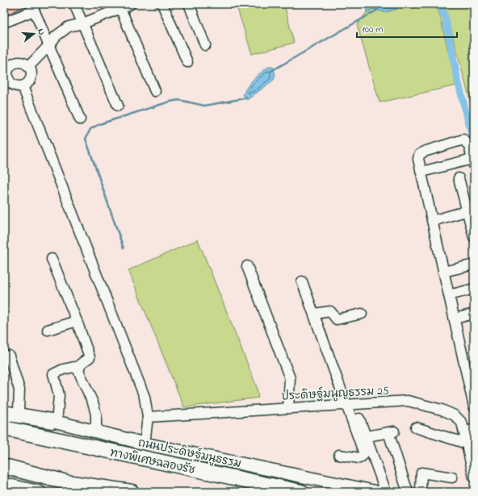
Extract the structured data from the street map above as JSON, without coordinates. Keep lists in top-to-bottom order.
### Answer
{
  "streets": {
    "highway": ["ทางพิเศษฉลองรัช"],
    "main road": ["ถนนประดิษฐ์มนูธรรม"],
    "street": ["ประดิษฐ์มนูญธรรม 25"]
  },
  "scale_bar": "100 m",
  "north": "right"
}
